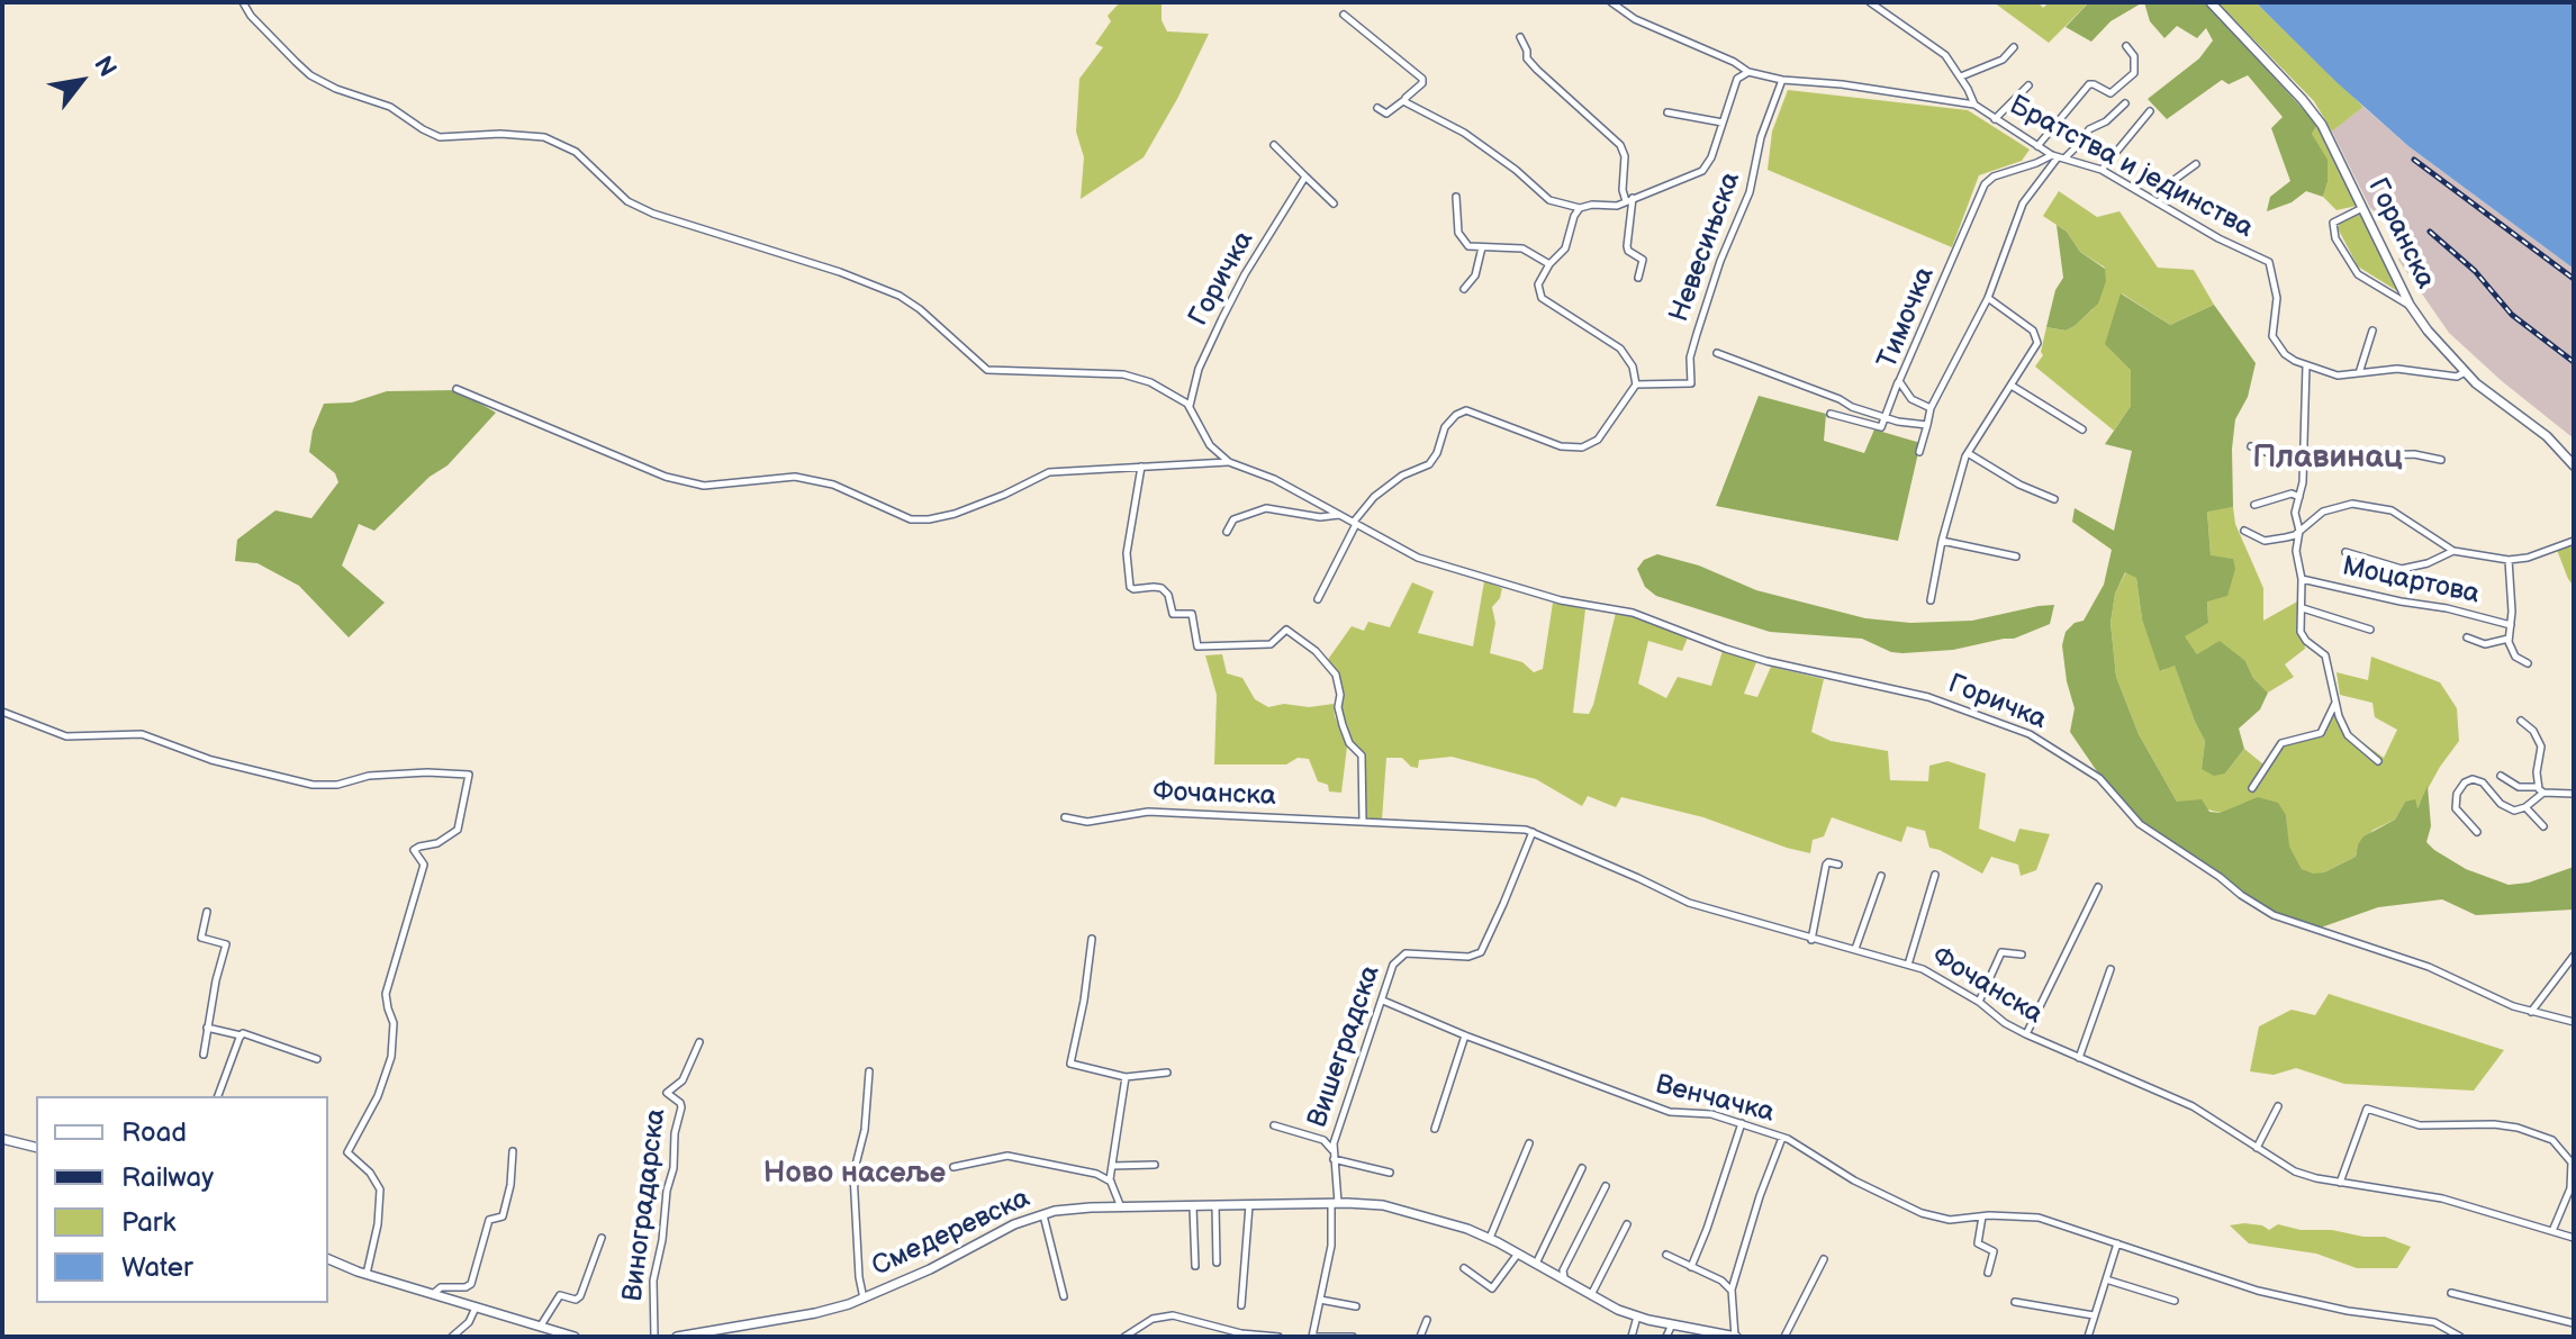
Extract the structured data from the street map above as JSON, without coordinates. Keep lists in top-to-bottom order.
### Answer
{
  "streets": {
    "main road": ["Горанска", "Смедеревска"],
    "street": [
      "Братства и јединства",
      "Невесињска",
      "Горичка",
      "Тимочка",
      "Моцартова",
      "Фочанска",
      "Вишеградска",
      "Венчачка",
      "Виноградарска"
    ]
  },
  "crossings": [
    ["Братства и јединства", "Горанска"],
    ["Братства и јединства", "Невесињска"],
    ["Братства и јединства", "Тимочка"],
    ["Фочанска", "Вишеградска"],
    ["Вишеградска", "Венчачка"],
    ["Вишеградска", "Смедеревска"]
  ],
  "districts": ["Плавинац", "Ново насеље"],
  "legend": [
    "Road",
    "Railway",
    "Park",
    "Water"
  ],
  "north": "top right"
}
